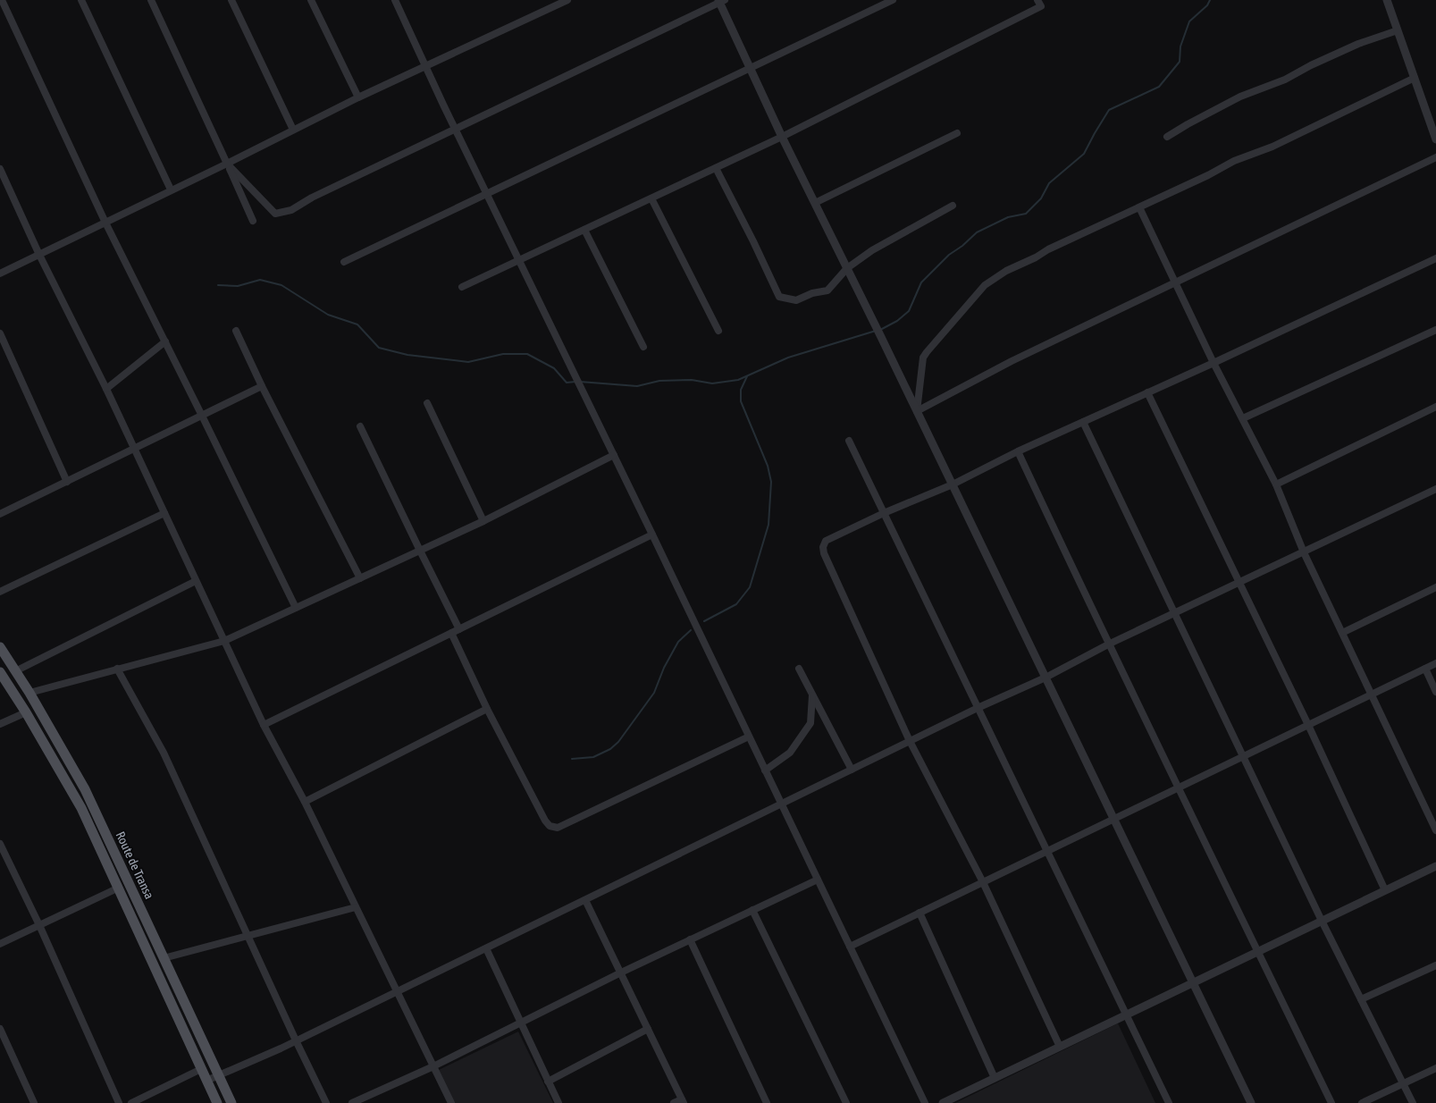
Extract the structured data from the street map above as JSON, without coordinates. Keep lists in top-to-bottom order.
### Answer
{
  "streets": {
    "main road": ["Route de Transa"]
  }
}
